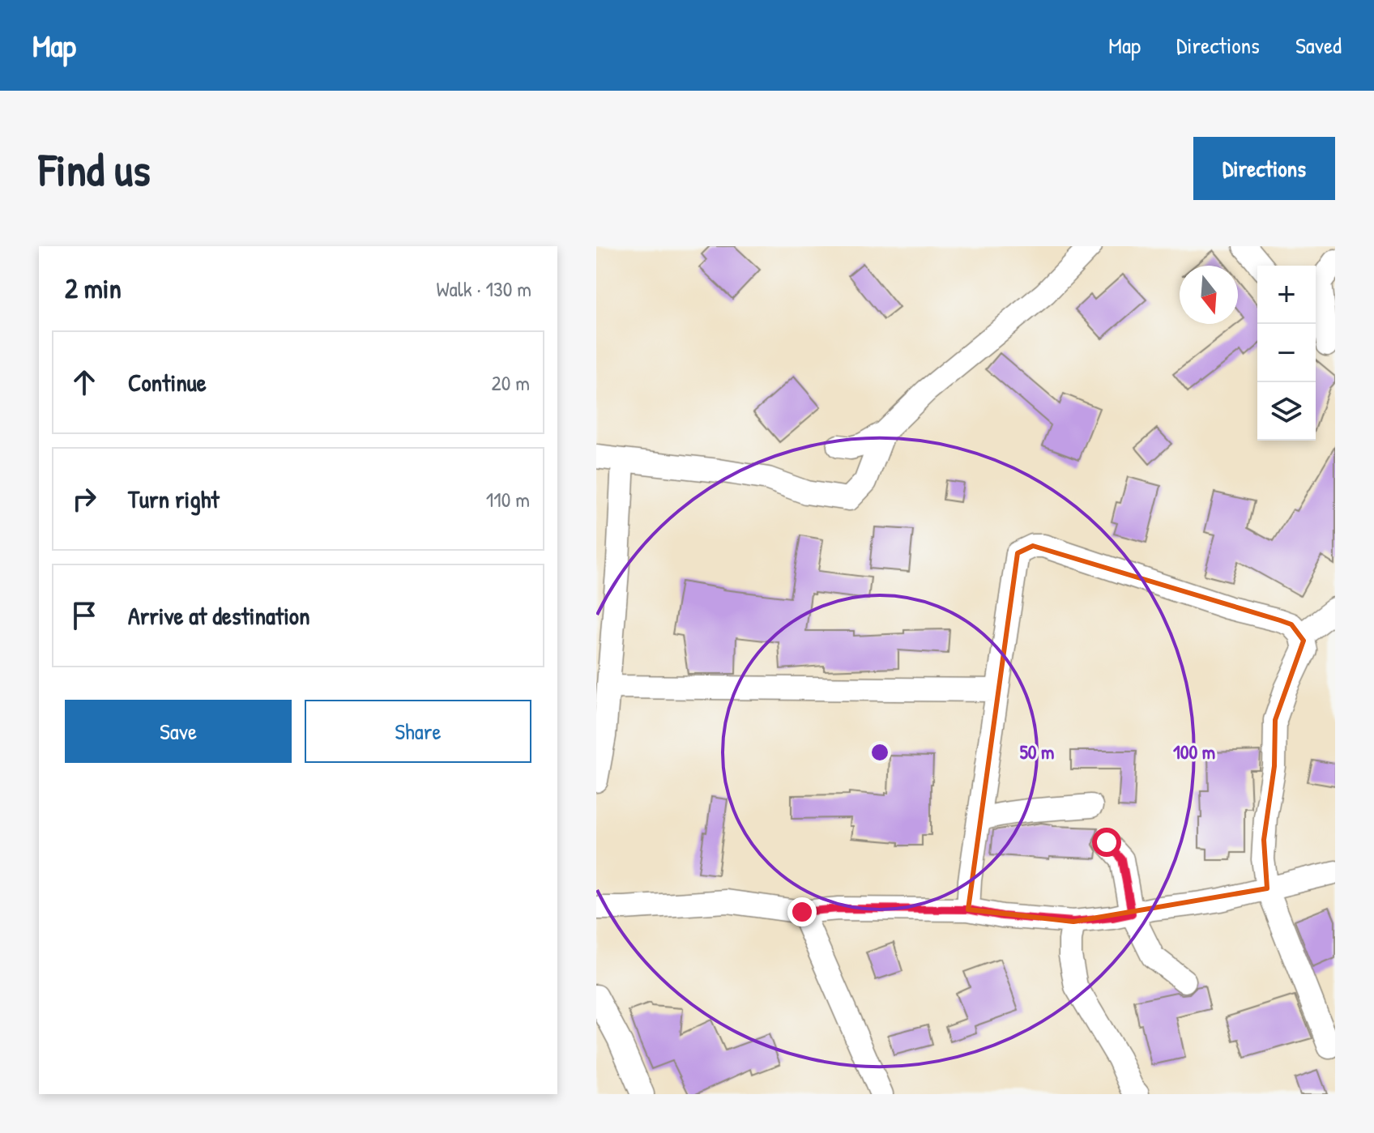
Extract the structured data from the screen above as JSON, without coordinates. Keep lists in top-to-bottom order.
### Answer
{
  "north": "bottom",
  "page": {
    "header": "Map",
    "nav": ["Map", "Directions", "Saved"],
    "buttons": [
      "Directions",
      ["Save", "Share"]
    ],
    "title": "Find us",
    "heading": ["2 min", "Walk · 130 m"],
    "map_buttons": ["+", "−"],
    "list": [
      ["Continue", "20 m"],
      ["Turn right", "110 m"],
      "Arrive at destination"
    ]
  },
  "rings": ["50 m", "100 m"]
}
